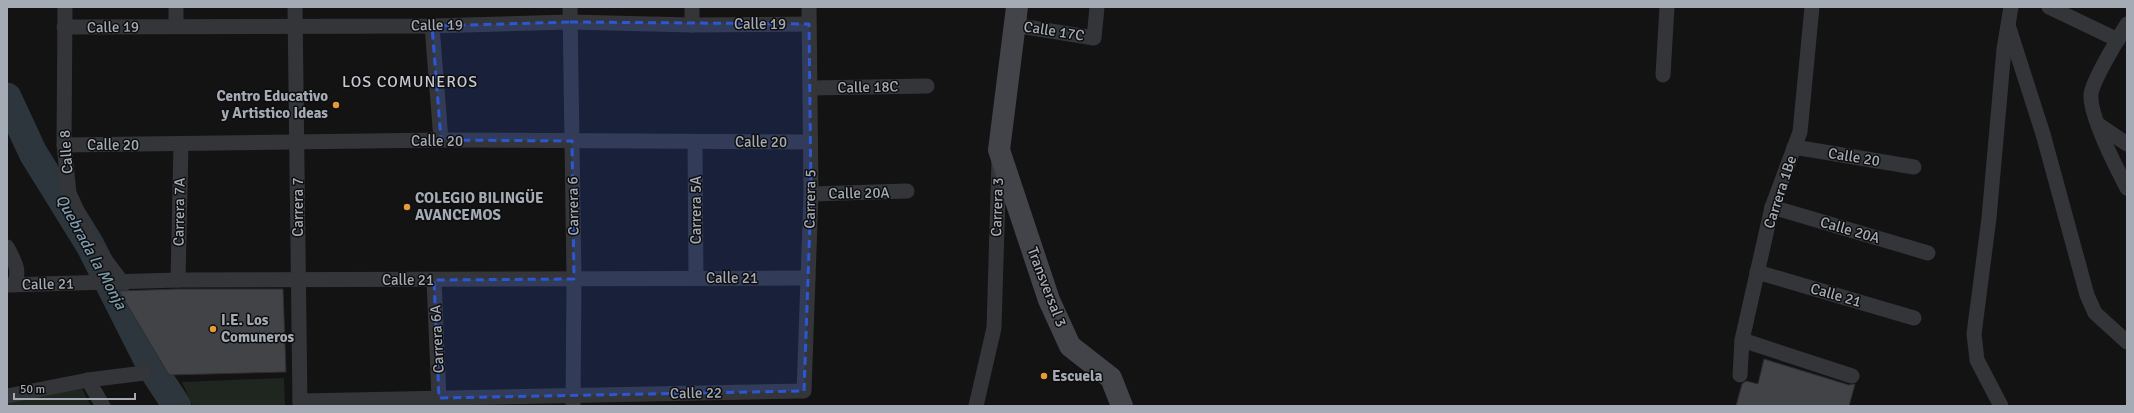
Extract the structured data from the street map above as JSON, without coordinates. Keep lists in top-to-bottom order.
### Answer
{
  "streets": {
    "street": [
      "Calle 19",
      "Calle 17C",
      "Calle 18C",
      "Calle 20",
      "Calle 8",
      "Carrera 1Be",
      "Calle 20A",
      "Carrera 5",
      "Carrera 6",
      "Carrera 7",
      "Carrera 3",
      "Carrera 5A",
      "Carrera 7A",
      "Calle 21",
      "Transversal 3",
      "Carrera 6A",
      "Calle 22"
    ]
  },
  "crossings": [
    ["Calle 19", "Calle 8"],
    ["Calle 19", "Carrera 5"],
    ["Calle 19", "Carrera 6"],
    ["Calle 19", "Carrera 7"],
    ["Calle 17C", "Carrera 3"],
    ["Calle 18C", "Carrera 5"],
    ["Calle 20", "Calle 8"],
    ["Calle 20", "Carrera 1Be"],
    ["Calle 20", "Carrera 5"],
    ["Calle 20", "Carrera 6"],
    ["Calle 20", "Carrera 7"],
    ["Calle 20", "Carrera 5A"],
    ["Calle 20", "Carrera 7A"],
    ["Calle 8", "Calle 21"],
    ["Carrera 1Be", "Calle 20A"],
    ["Carrera 1Be", "Calle 21"],
    ["Calle 20A", "Carrera 5"],
    ["Carrera 5", "Calle 21"],
    ["Carrera 5", "Calle 22"],
    ["Carrera 6", "Calle 21"],
    ["Carrera 6", "Calle 22"],
    ["Carrera 7", "Calle 21"],
    ["Carrera 7", "Calle 22"],
    ["Carrera 3", "Transversal 3"],
    ["Carrera 5A", "Calle 21"],
    ["Carrera 7A", "Calle 21"],
    ["Calle 21", "Carrera 6A"],
    ["Carrera 6A", "Calle 22"]
  ],
  "districts": ["LOS COMUNEROS"],
  "water": ["Quebrada la Monja"],
  "places": [
    "Centro Educativo y Artistico Ideas",
    "COLEGIO BILINGÜE AVANCEMOS",
    "I.E. Los Comuneros",
    "Escuela"
  ],
  "scale_bar": "50 m"
}
